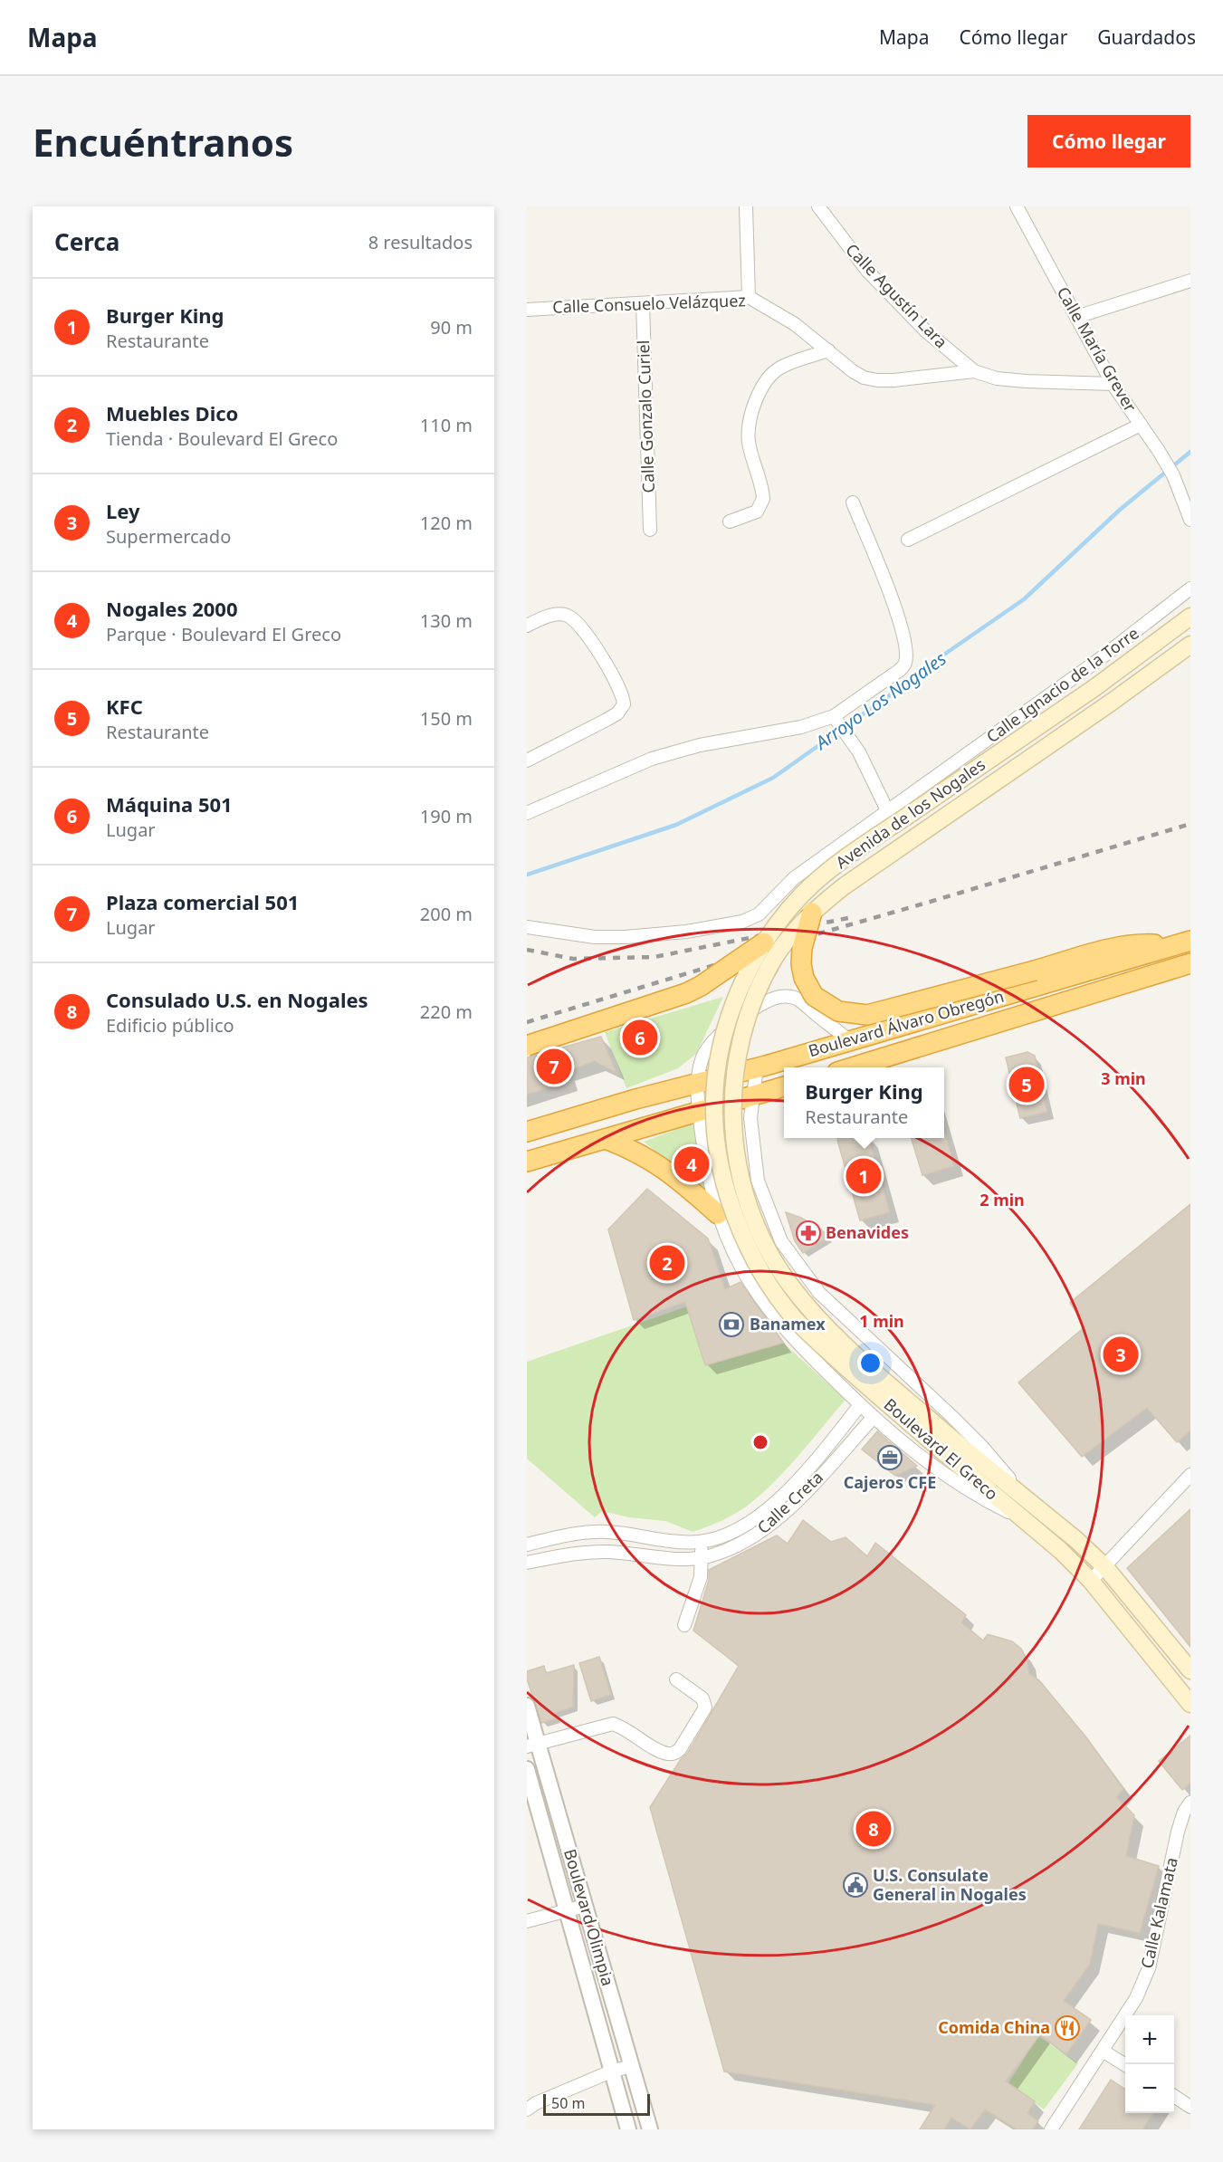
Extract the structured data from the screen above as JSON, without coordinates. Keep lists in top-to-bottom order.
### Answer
{
  "streets": {
    "highway": ["Boulevard Álvaro Obregón"],
    "main road": ["Avenida de los Nogales", "Boulevard El Greco"],
    "street": [
      "Calle Agustín Lara",
      "Calle Consuelo Velázquez",
      "Calle María Grever",
      "Calle Gonzalo Curiel",
      "Calle Ignacio de la Torre",
      "Calle Creta",
      "Calle Kalamata",
      "Boulevard Olimpia"
    ]
  },
  "crossings": [
    ["Calle Agustín Lara", "Calle Consuelo Velázquez"],
    ["Calle Agustín Lara", "Calle María Grever"],
    ["Calle Consuelo Velázquez", "Calle Gonzalo Curiel"],
    ["Avenida de los Nogales", "Boulevard El Greco"]
  ],
  "water": ["Arroyo Los Nogales"],
  "places": {
    "pharmacy": ["Benavides"],
    "bank": ["Banamex"],
    "office": ["Cajeros CFE"],
    "public building": ["U.S. Consulate General in Nogales"],
    "restaurant": ["Comida China"]
  },
  "scale_bar": "50 m",
  "page": {
    "header": "Mapa",
    "nav": ["Mapa", "Cómo llegar", "Guardados"],
    "buttons": "Cómo llegar",
    "title": "Encuéntranos",
    "heading": ["Cerca", "8 resultados"],
    "list": [
      {
        "mark": "1",
        "name": "Burger King",
        "note": "Restaurante",
        "value": "90 m"
      },
      {
        "mark": "2",
        "name": "Muebles Dico",
        "note": "Tienda · Boulevard El Greco",
        "value": "110 m"
      },
      {
        "mark": "3",
        "name": "Ley",
        "note": "Supermercado",
        "value": "120 m"
      },
      {
        "mark": "4",
        "name": "Nogales 2000",
        "note": "Parque · Boulevard El Greco",
        "value": "130 m"
      },
      {
        "mark": "5",
        "name": "KFC",
        "note": "Restaurante",
        "value": "150 m"
      },
      {
        "mark": "6",
        "name": "Máquina 501",
        "note": "Lugar",
        "value": "190 m"
      },
      {
        "mark": "7",
        "name": "Plaza comercial 501",
        "note": "Lugar",
        "value": "200 m"
      },
      {
        "mark": "8",
        "name": "Consulado U.S. en Nogales",
        "note": "Edificio público",
        "value": "220 m"
      }
    ],
    "pins": [
      "6",
      "7",
      "5",
      "4",
      "1",
      "2",
      "3",
      "8"
    ],
    "popup": ["Burger King", "Restaurante"],
    "map_buttons": ["+", "−"],
    "scale": "50 m"
  },
  "rings": ["3 min", "2 min", "1 min"]
}
